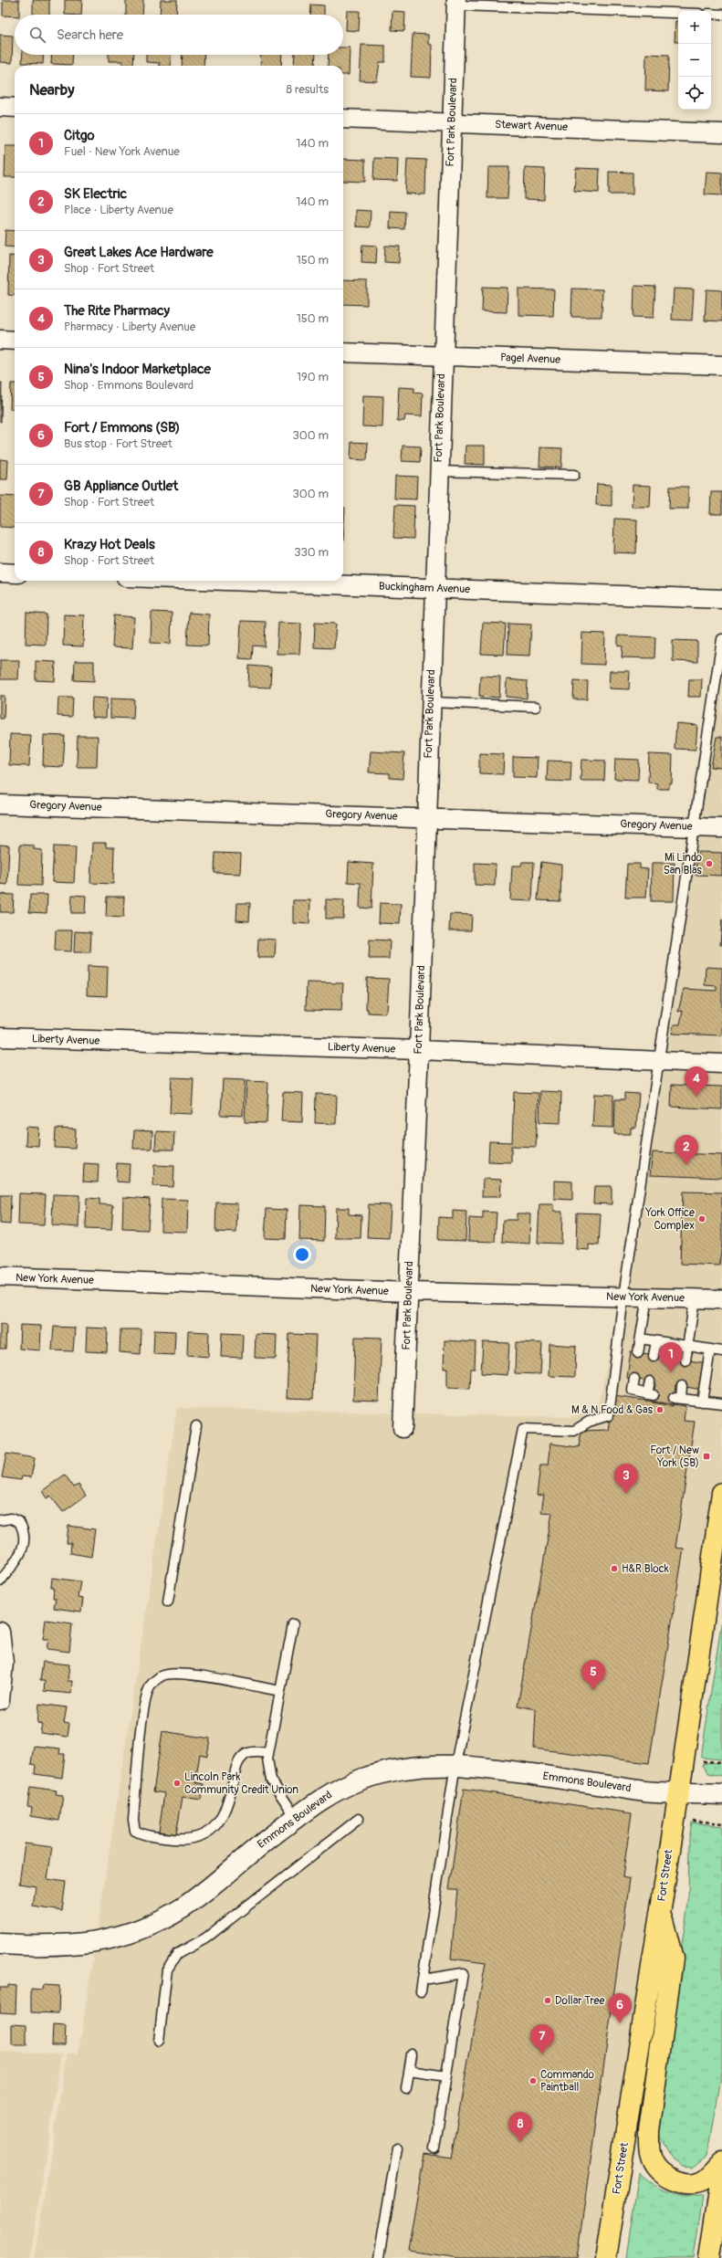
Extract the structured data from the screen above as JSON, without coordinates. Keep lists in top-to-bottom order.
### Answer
{
  "streets": {
    "main road": ["Fort Street"],
    "street": [
      "Fort Park Boulevard",
      "Stewart Avenue",
      "Pagel Avenue",
      "Buckingham Avenue",
      "Gregory Avenue",
      "Liberty Avenue",
      "New York Avenue",
      "Emmons Boulevard"
    ]
  },
  "crossings": [
    ["Fort Park Boulevard", "Stewart Avenue"],
    ["Fort Park Boulevard", "Pagel Avenue"],
    ["Fort Park Boulevard", "Buckingham Avenue"],
    ["Fort Park Boulevard", "Gregory Avenue"],
    ["Fort Park Boulevard", "Liberty Avenue"],
    ["Fort Park Boulevard", "New York Avenue"],
    ["Emmons Boulevard", "Fort Street"]
  ],
  "places": {
    "other": [
      "Mi Lindo San Blas",
      "York Office Complex",
      "M & N Food & Gas",
      "H&R Block",
      "Lincoln Park Community Credit Union",
      "Dollar Tree",
      "Commando Paintball"
    ],
    "transit": ["Fort / New York (SB)"]
  },
  "page": {
    "map_buttons": ["+", "−"],
    "search": "Search here",
    "heading": ["Nearby", "8 results"],
    "list": [
      {
        "mark": "1",
        "name": "Citgo",
        "note": "Fuel · New York Avenue",
        "value": "140 m"
      },
      {
        "mark": "2",
        "name": "SK Electric",
        "note": "Place · Liberty Avenue",
        "value": "140 m"
      },
      {
        "mark": "3",
        "name": "Great Lakes Ace Hardware",
        "note": "Shop · Fort Street",
        "value": "150 m"
      },
      {
        "mark": "4",
        "name": "The Rite Pharmacy",
        "note": "Pharmacy · Liberty Avenue",
        "value": "150 m"
      },
      {
        "mark": "5",
        "name": "Nina's Indoor Marketplace",
        "note": "Shop · Emmons Boulevard",
        "value": "190 m"
      },
      {
        "mark": "6",
        "name": "Fort / Emmons (SB)",
        "note": "Bus stop · Fort Street",
        "value": "300 m"
      },
      {
        "mark": "7",
        "name": "GB Appliance Outlet",
        "note": "Shop · Fort Street",
        "value": "300 m"
      },
      {
        "mark": "8",
        "name": "Krazy Hot Deals",
        "note": "Shop · Fort Street",
        "value": "330 m"
      }
    ],
    "pins": [
      "4",
      "2",
      "1",
      "3",
      "5",
      "6",
      "7",
      "8"
    ]
  }
}
